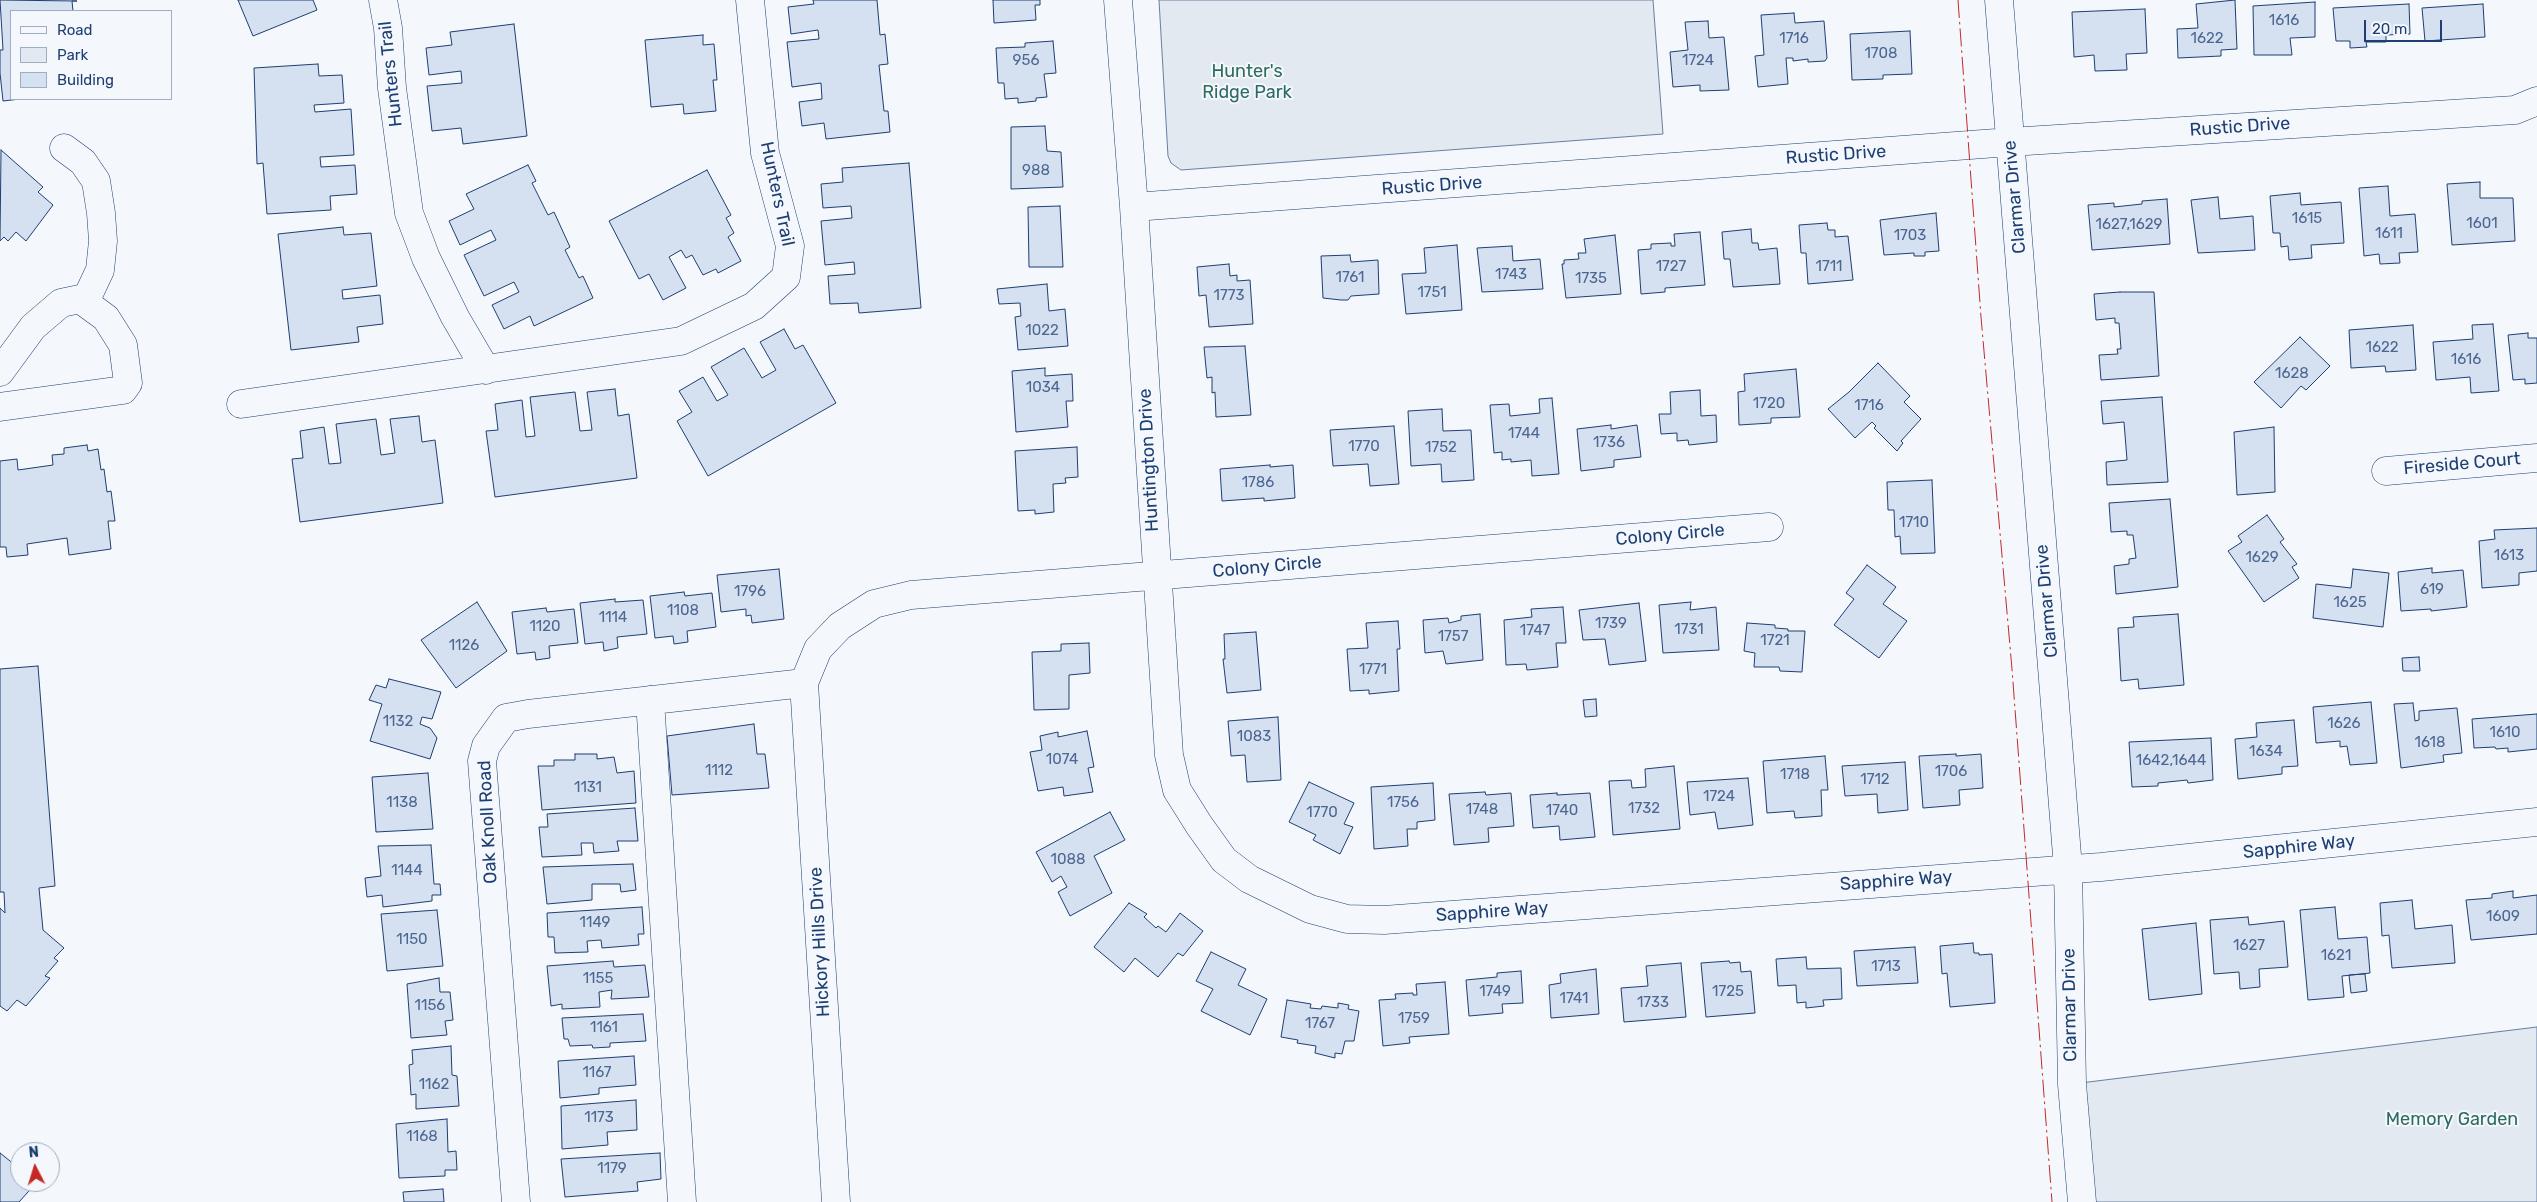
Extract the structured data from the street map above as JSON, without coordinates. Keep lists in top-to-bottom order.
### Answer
{
  "streets": {
    "street": [
      "Hunters Trail",
      "Rustic Drive",
      "Clarmar Drive",
      "Huntington Drive",
      "Fireside Court",
      "Colony Circle",
      "Oak Knoll Road",
      "Sapphire Way",
      "Hickory Hills Drive"
    ]
  },
  "crossings": [
    ["Rustic Drive", "Clarmar Drive"],
    ["Rustic Drive", "Huntington Drive"],
    ["Clarmar Drive", "Sapphire Way"],
    ["Huntington Drive", "Colony Circle"],
    ["Huntington Drive", "Sapphire Way"],
    ["Colony Circle", "Oak Knoll Road"],
    ["Colony Circle", "Hickory Hills Drive"],
    ["Oak Knoll Road", "Hickory Hills Drive"]
  ],
  "parks": ["Hunter's Ridge Park", "Memory Garden"],
  "house_numbers": [
    "1616",
    "1716",
    "1622",
    "1708",
    "956",
    "1724",
    "988",
    "1615",
    "1601",
    "1627,1629",
    "1611",
    "1703",
    "1727",
    "1711",
    "1743",
    "1761",
    "1735",
    "1751",
    "1773",
    "1022",
    "1622",
    "1616",
    "1628",
    "1034",
    "1720",
    "1716",
    "1744",
    "1736",
    "1770",
    "1752",
    "1786",
    "1710",
    "1613",
    "1629",
    "619",
    "1796",
    "1625",
    "1108",
    "1114",
    "1739",
    "1120",
    "1731",
    "1747",
    "1757",
    "1721",
    "1126",
    "1771",
    "1132",
    "1626",
    "1610",
    "1083",
    "1618",
    "1634",
    "1074",
    "1642,1644",
    "1112",
    "1706",
    "1718",
    "1712",
    "1131",
    "1724",
    "1138",
    "1756",
    "1732",
    "1748",
    "1740",
    "1770",
    "1088",
    "1144",
    "1609",
    "1149",
    "1150",
    "1627",
    "1621",
    "1713",
    "1155",
    "1749",
    "1725",
    "1741",
    "1733",
    "1156",
    "1759",
    "1767",
    "1161",
    "1167",
    "1162",
    "1173",
    "1168",
    "1179"
  ],
  "legend": ["Road", "Park", "Building"],
  "scale_bar": "20 m",
  "north": "top"
}
